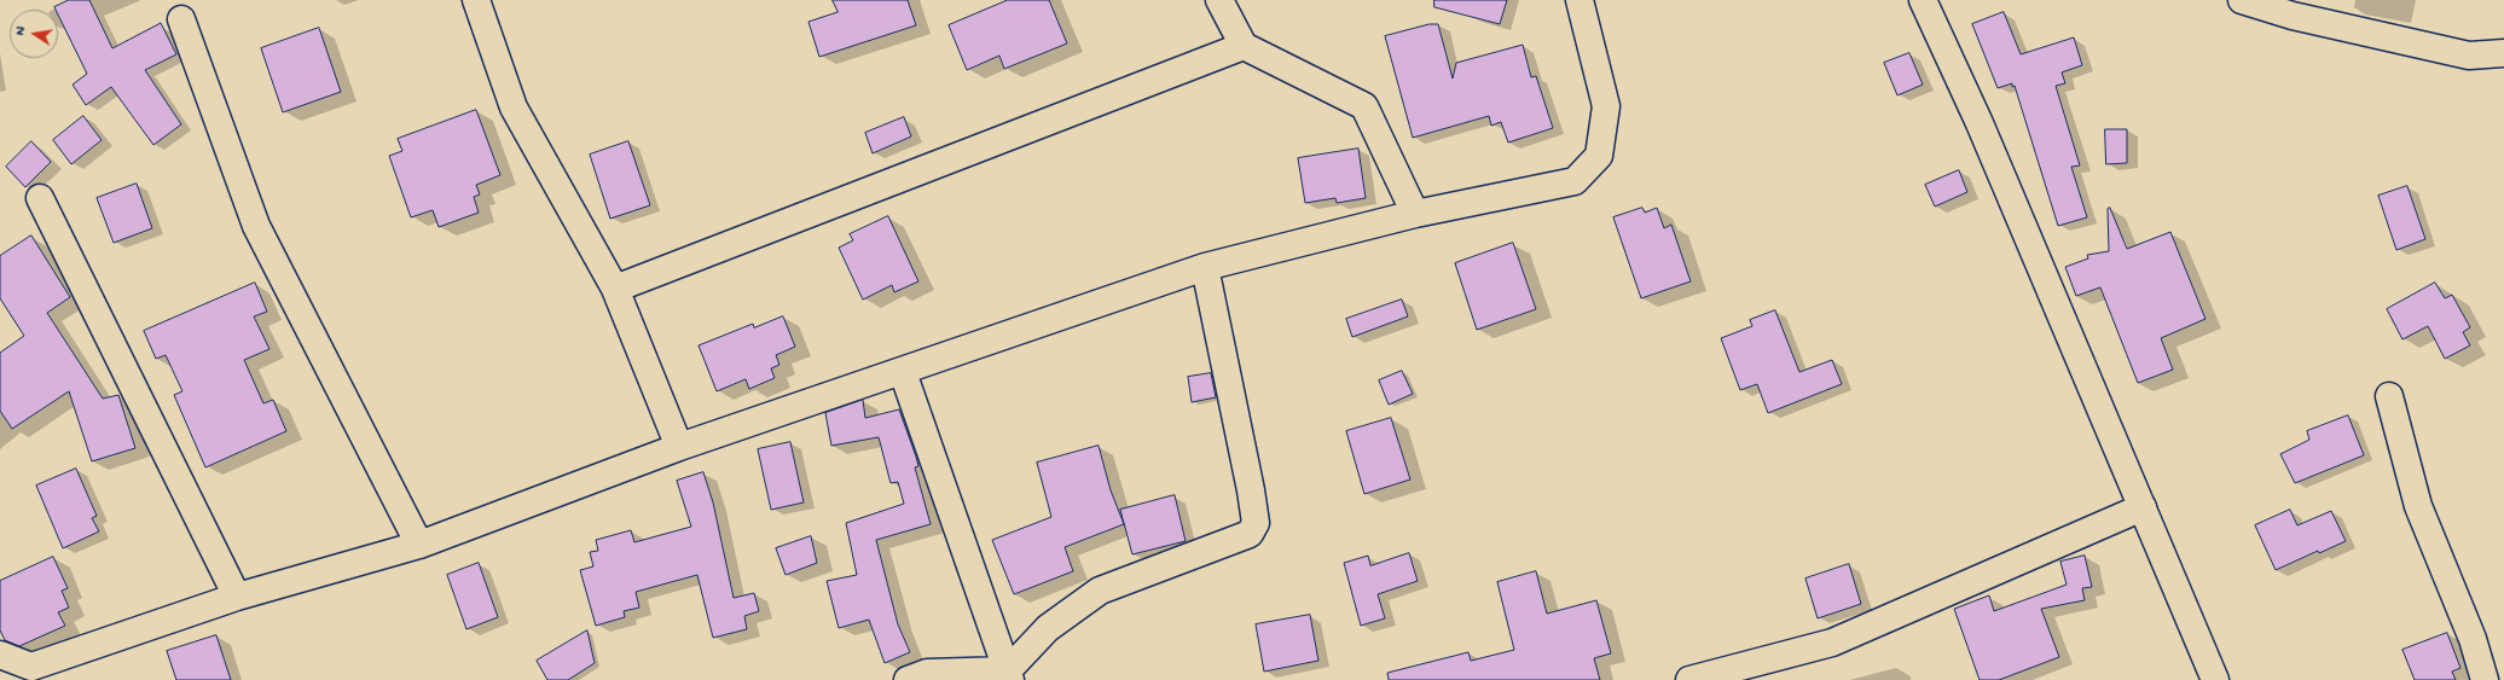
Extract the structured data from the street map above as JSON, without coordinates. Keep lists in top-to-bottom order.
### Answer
{
  "north": "left"
}
